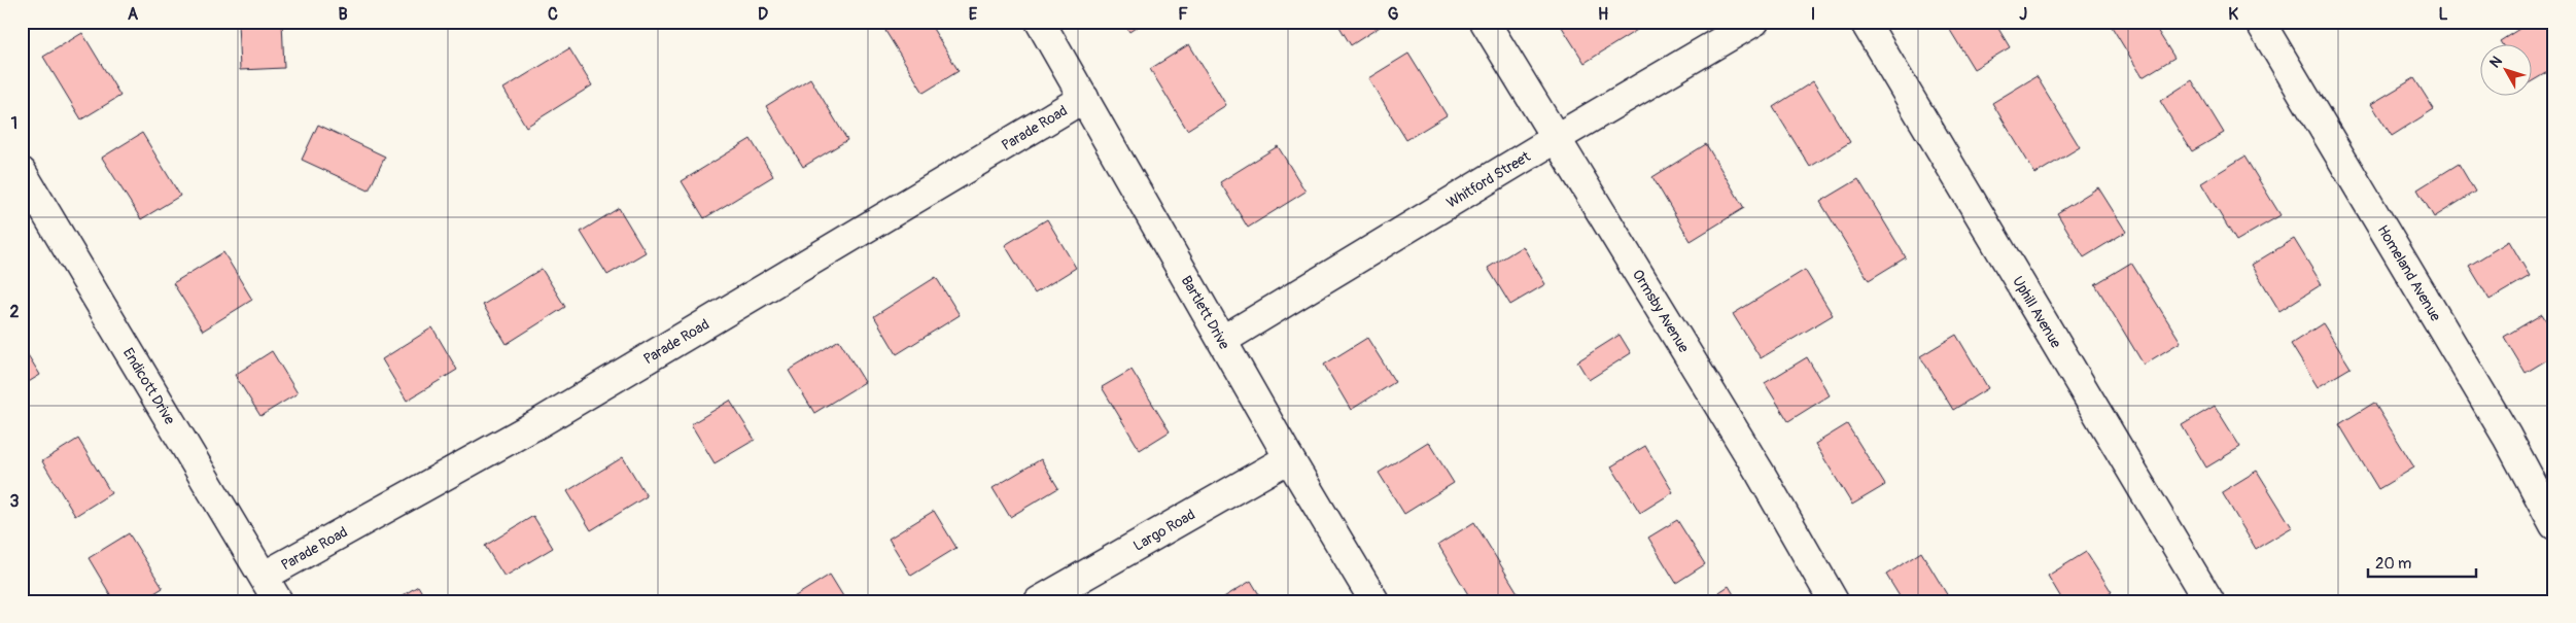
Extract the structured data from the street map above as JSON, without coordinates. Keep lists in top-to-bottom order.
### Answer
{
  "streets": {
    "street": [
      "Parade Road",
      "Whitford Street",
      "Homeland Avenue",
      "Ormsby Avenue",
      "Uphill Avenue",
      "Bartlett Drive",
      "Endicott Drive",
      "Largo Road"
    ]
  },
  "crossings": [
    ["Parade Road", "Bartlett Drive"],
    ["Parade Road", "Endicott Drive"],
    ["Whitford Street", "Ormsby Avenue"],
    ["Whitford Street", "Bartlett Drive"],
    ["Bartlett Drive", "Largo Road"]
  ],
  "scale_bar": "20 m",
  "north": "top left",
  "grid": {
    "columns": [
      "A",
      "B",
      "C",
      "D",
      "E",
      "F",
      "G",
      "H",
      "I",
      "J",
      "K",
      "L"
    ],
    "rows": ["1", "2", "3"]
  }
}
